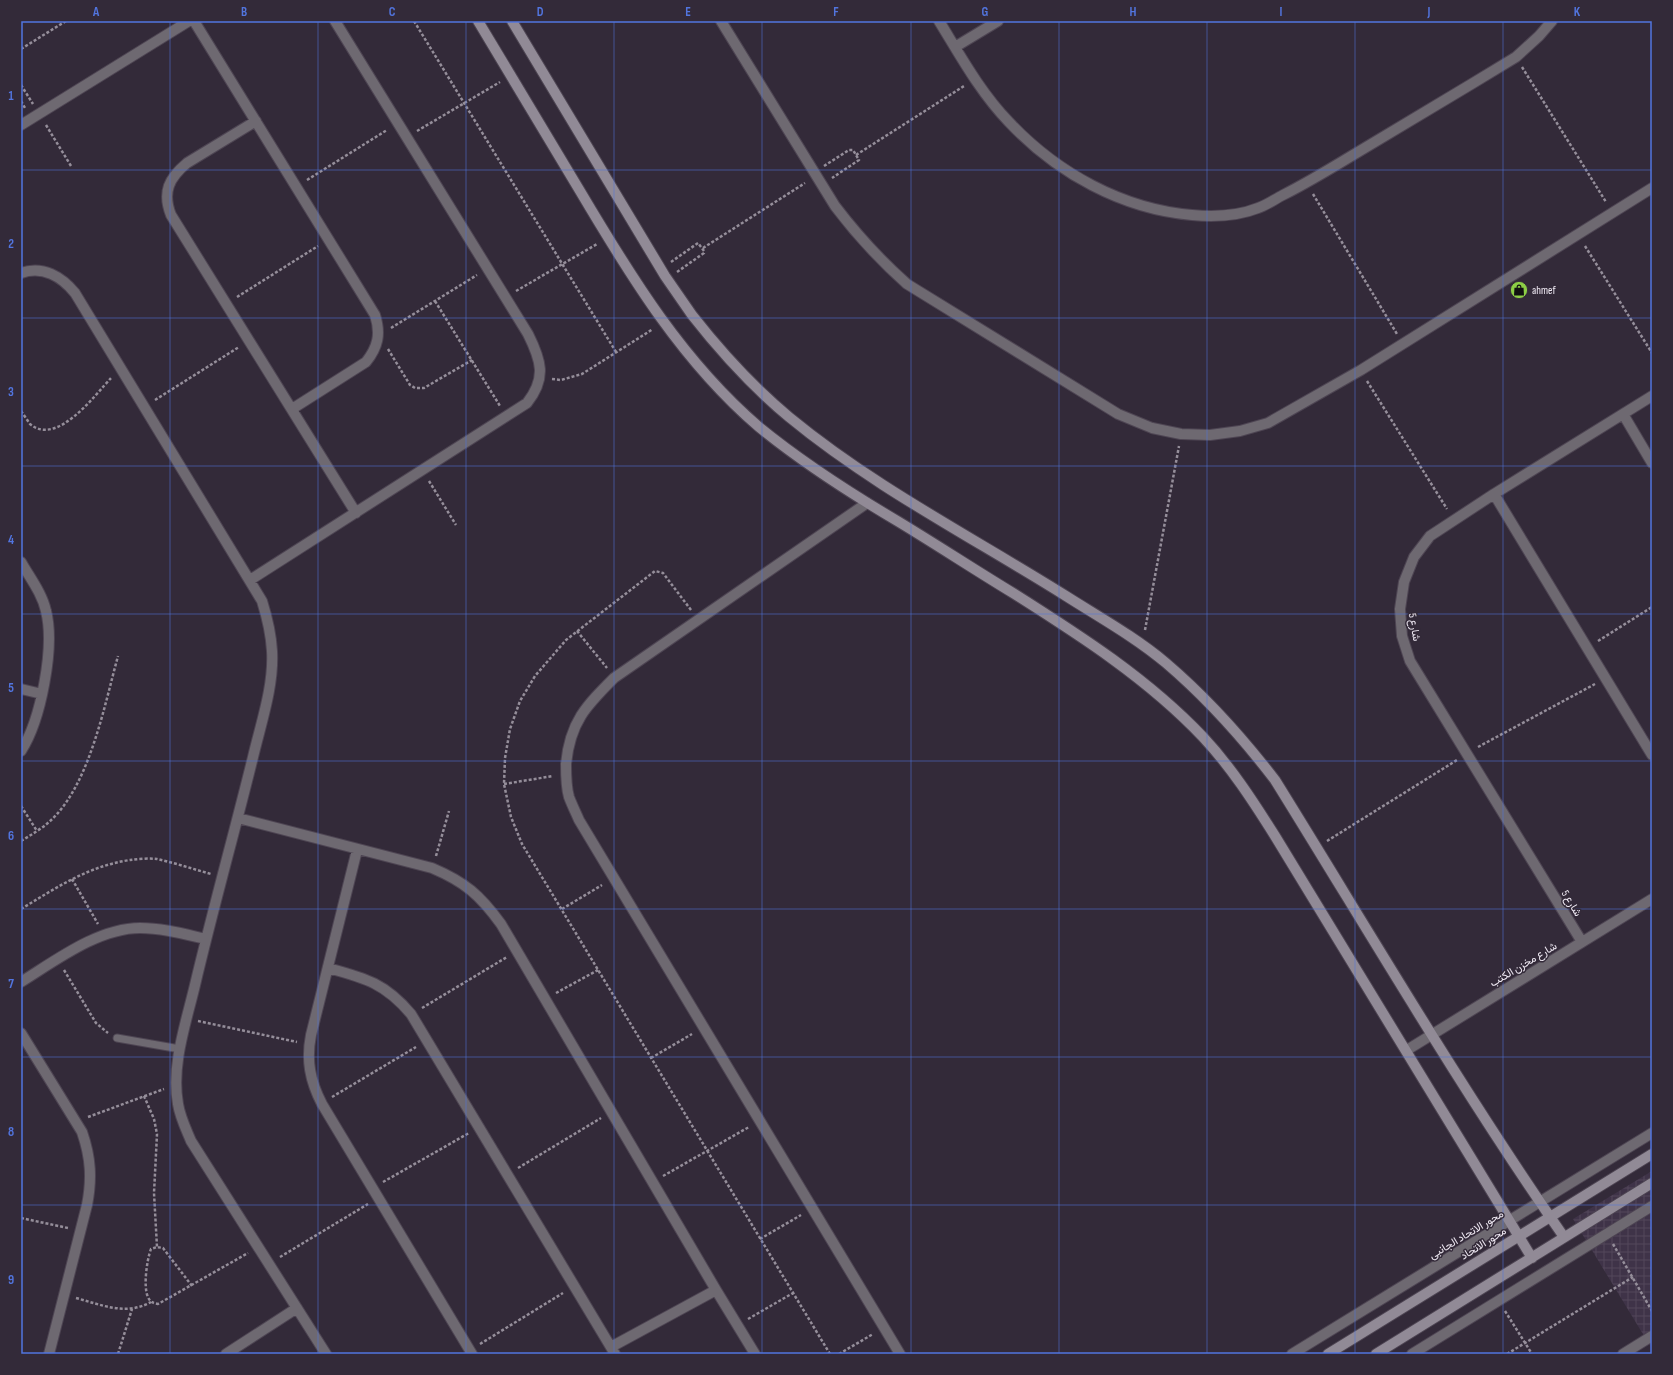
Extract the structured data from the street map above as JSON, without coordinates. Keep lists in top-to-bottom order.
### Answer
{
  "streets": {
    "street": [
      "شارع 5",
      "شارع مخزن الكتب",
      "محور الاتحاد الجانبى",
      "محور الاتحاد"
    ]
  },
  "crossings": [
    ["شارع 5", "شارع مخزن الكتب"]
  ],
  "places": {
    "shop": ["ahmef"]
  },
  "grid": {
    "columns": [
      "A",
      "B",
      "C",
      "D",
      "E",
      "F",
      "G",
      "H",
      "I",
      "J",
      "K"
    ],
    "rows": [
      "1",
      "2",
      "3",
      "4",
      "5",
      "6",
      "7",
      "8",
      "9"
    ]
  }
}
